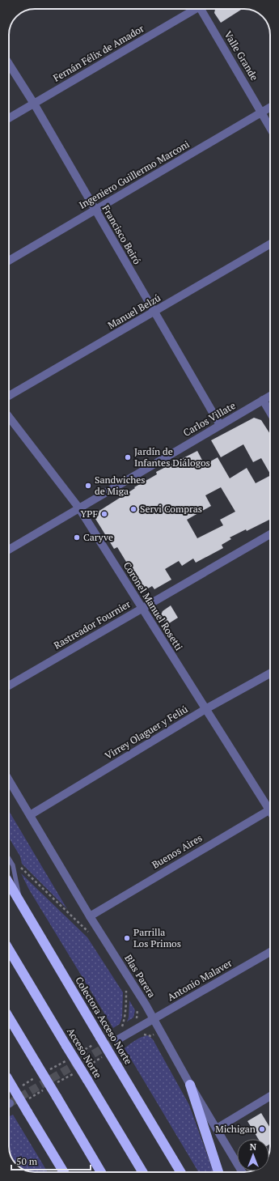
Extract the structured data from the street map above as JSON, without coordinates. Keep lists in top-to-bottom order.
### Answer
{
  "streets": {
    "highway": ["Colectora Acceso Norte", "Acceso Norte"],
    "street": [
      "Fernán Félix de Amador",
      "Valle Grande",
      "Ingeniero Guillermo Marconi",
      "Francisco Beiró",
      "Manuel Belzú",
      "Carlos Villate",
      "Coronel Manuel Rosetti",
      "Rastreador Fournier",
      "Virrey Olaguer y Feliú",
      "Buenos Aires",
      "Blas Parera",
      "Antonio Malaver"
    ]
  },
  "crossings": [
    ["Fernán Félix de Amador", "Francisco Beiró"],
    ["Valle Grande", "Ingeniero Guillermo Marconi"],
    ["Ingeniero Guillermo Marconi", "Francisco Beiró"],
    ["Francisco Beiró", "Manuel Belzú"],
    ["Francisco Beiró", "Carlos Villate"],
    ["Carlos Villate", "Coronel Manuel Rosetti"],
    ["Coronel Manuel Rosetti", "Rastreador Fournier"],
    ["Coronel Manuel Rosetti", "Virrey Olaguer y Feliú"],
    ["Virrey Olaguer y Feliú", "Blas Parera"],
    ["Buenos Aires", "Blas Parera"],
    ["Blas Parera", "Antonio Malaver"]
  ],
  "places": [
    "Jardín de Infantes Diálogos",
    "Sandwiches de Miga",
    "Servi Compras",
    "YPF",
    "Caryve",
    "Parrilla Los Primos",
    "Michigan"
  ],
  "scale_bar": "50 m",
  "north": "top"
}
